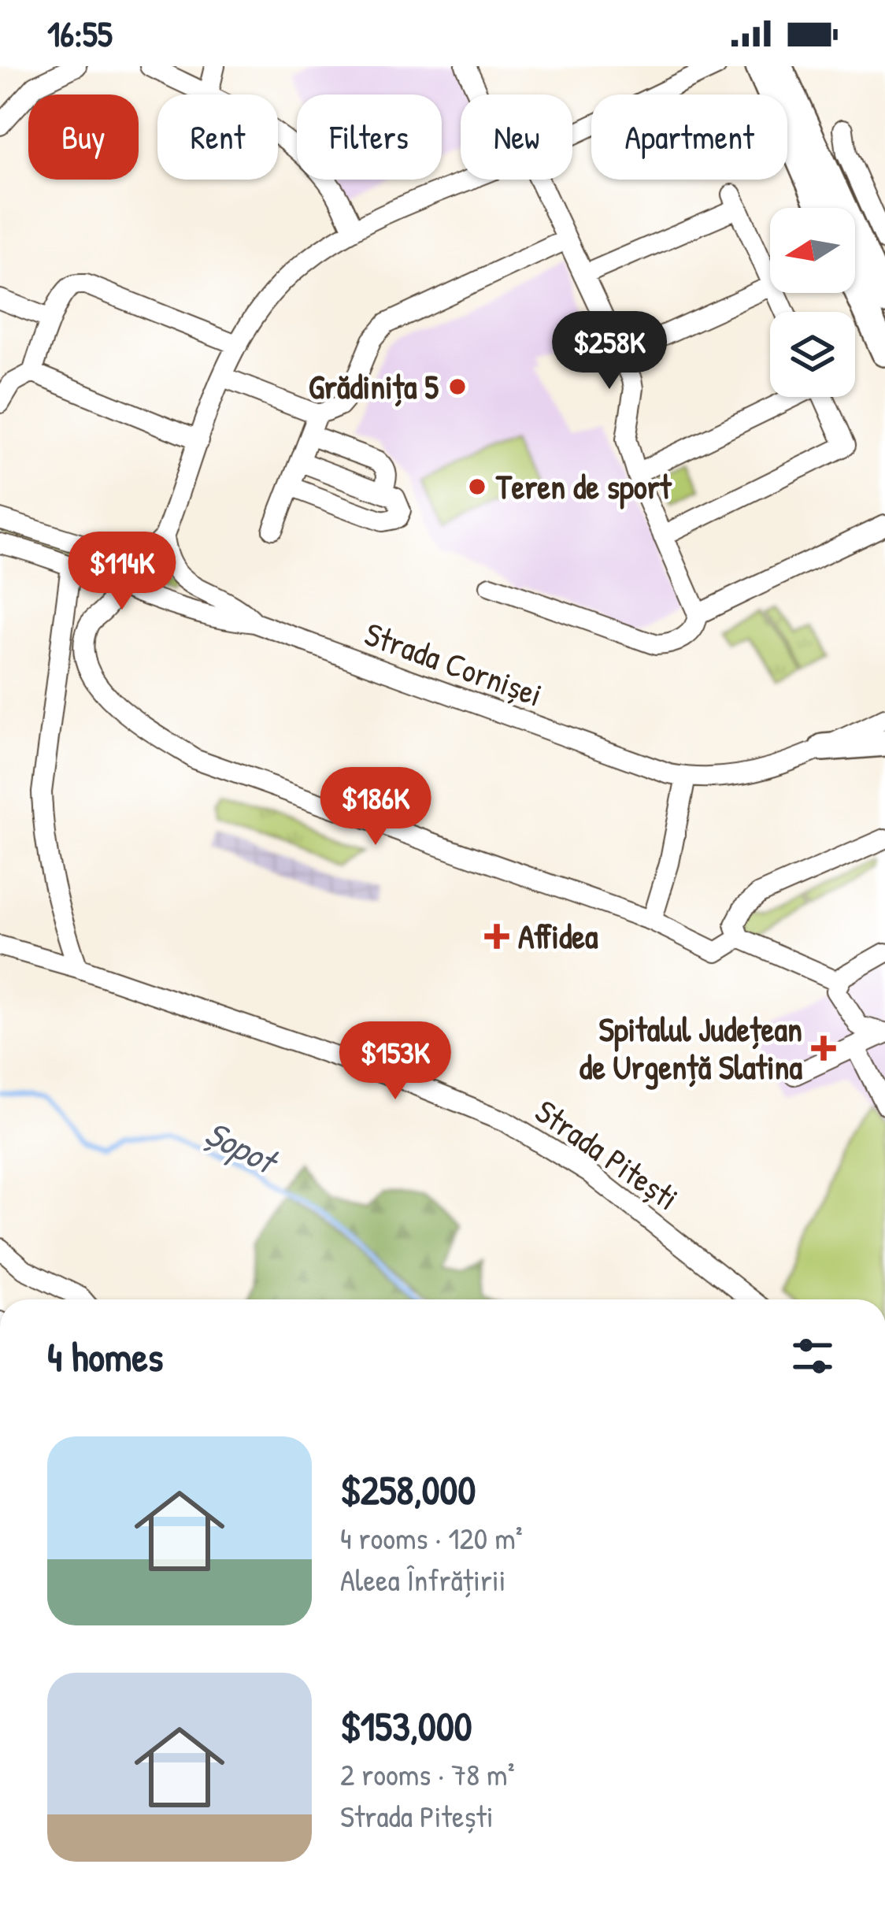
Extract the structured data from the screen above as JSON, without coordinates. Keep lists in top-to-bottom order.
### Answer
{
  "streets": {
    "street": ["Strada Cornișei", "Strada Pitești"]
  },
  "water": ["Șopot"],
  "places": {
    "other": ["Grădinița 5", "Teren de sport"],
    "health": ["Affidea", "Spitalul Județean de Urgență Slatina"]
  },
  "north": "left",
  "page": {
    "status": "16:55",
    "chip": [
      "Buy",
      "Rent",
      "Filters",
      "New",
      "Apartment"
    ],
    "price": [
      "$258K",
      "$114K",
      "$186K",
      "$153K"
    ],
    "heading": "4 homes",
    "list": [
      {
        "name": "$258,000",
        "note": "4 rooms · 120 m² · Aleea Înfrățirii"
      },
      {
        "name": "$153,000",
        "note": "2 rooms · 78 m² · Strada Pitești"
      }
    ]
  }
}
